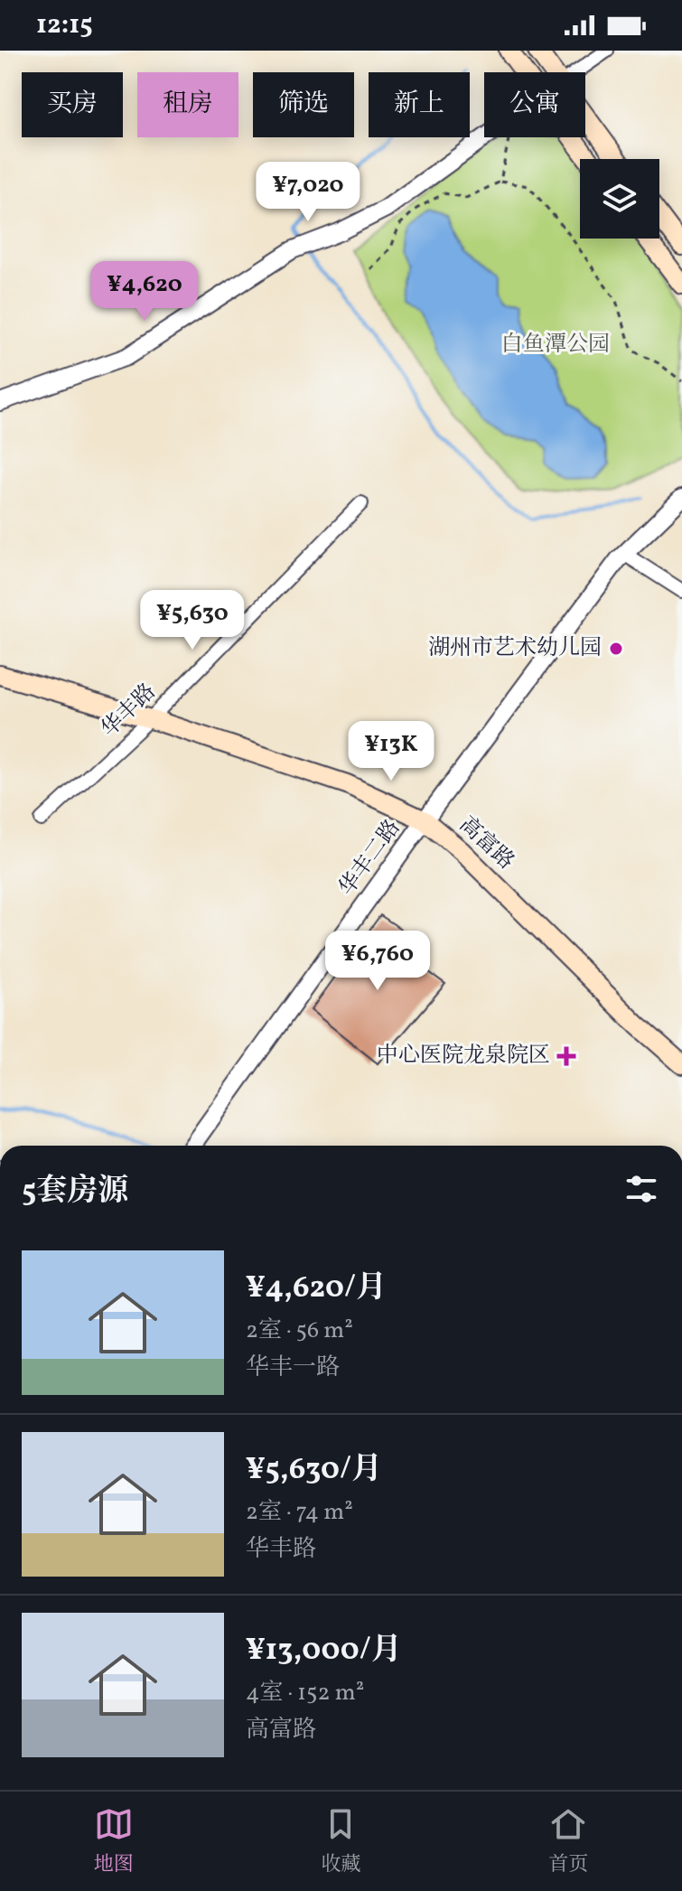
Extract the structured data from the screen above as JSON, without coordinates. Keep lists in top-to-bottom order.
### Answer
{
  "streets": {
    "main road": ["高富路"],
    "street": ["华丰路", "华丰二路"]
  },
  "crossings": [
    ["华丰路", "高富路"],
    ["高富路", "华丰二路"]
  ],
  "parks": ["白鱼潭公园"],
  "places": {
    "other": ["湖州市艺术幼儿园"],
    "health": ["中心医院龙泉院区"]
  },
  "page": {
    "status": "12:15",
    "chip": [
      "买房",
      "租房",
      "筛选",
      "新上",
      "公寓"
    ],
    "price": [
      "¥7,020",
      "¥4,620",
      "¥5,630",
      "¥13K",
      "¥6,760"
    ],
    "heading": "5套房源",
    "list": [
      {
        "name": "¥4,620/月",
        "note": "2室 · 56 m² · 华丰一路"
      },
      {
        "name": "¥5,630/月",
        "note": "2室 · 74 m² · 华丰路"
      },
      {
        "name": "¥13,000/月",
        "note": "4室 · 152 m² · 高富路"
      }
    ],
    "tabs": ["地图", "收藏", "首页"]
  }
}
